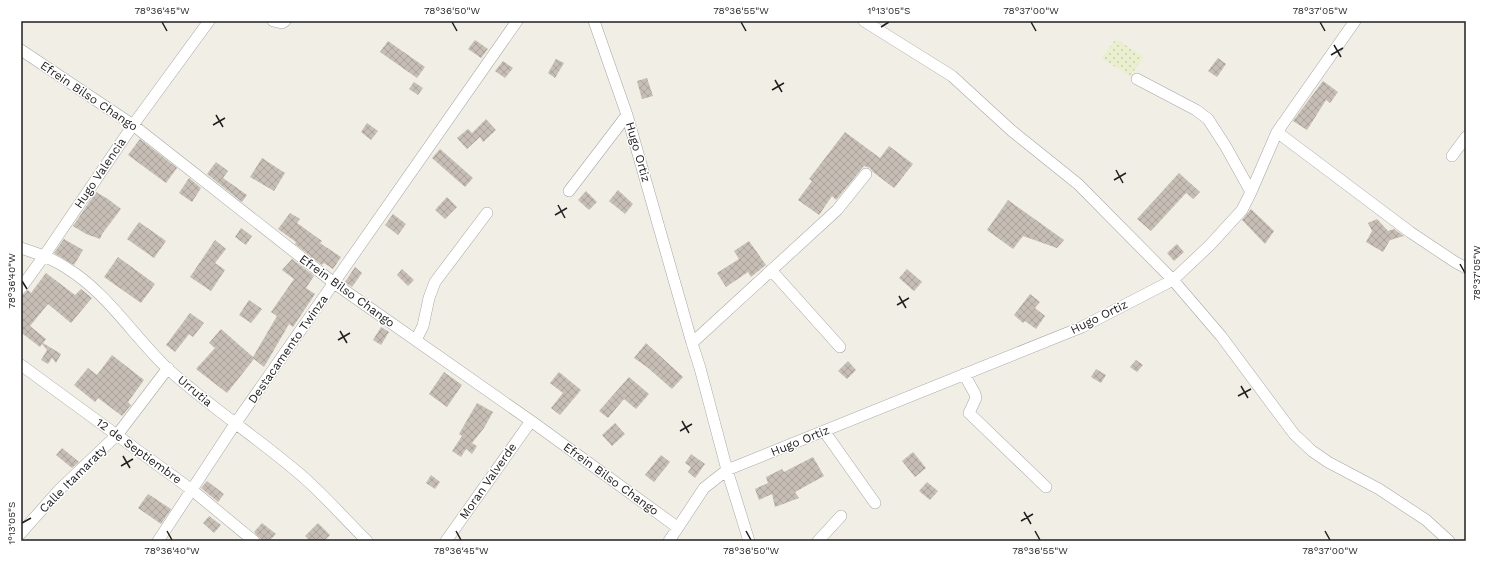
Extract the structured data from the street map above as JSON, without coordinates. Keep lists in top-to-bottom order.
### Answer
{
  "streets": {
    "street": [
      "Efrein Bilso Chango",
      "Hugo Ortiz",
      "Hugo Valencia",
      "Destacamento Twinza",
      "Urrutia",
      "12 de Septiembre",
      "Calle Itamaraty",
      "Moran Valverde"
    ]
  },
  "crossings": [
    ["Efrein Bilso Chango", "Hugo Ortiz"],
    ["Efrein Bilso Chango", "Hugo Valencia"],
    ["Efrein Bilso Chango", "Destacamento Twinza"],
    ["Efrein Bilso Chango", "Moran Valverde"],
    ["Hugo Valencia", "Urrutia"],
    ["Destacamento Twinza", "Urrutia"],
    ["Destacamento Twinza", "12 de Septiembre"],
    ["Urrutia", "Calle Itamaraty"],
    ["12 de Septiembre", "Calle Itamaraty"]
  ],
  "coordinates": [
    "78°36'45\"W",
    "78°36'50\"W",
    "78°36'55\"W",
    "1°13'05\"S",
    "78°37'00\"W",
    "78°37'05\"W",
    "78°36'40\"W"
  ]
}
